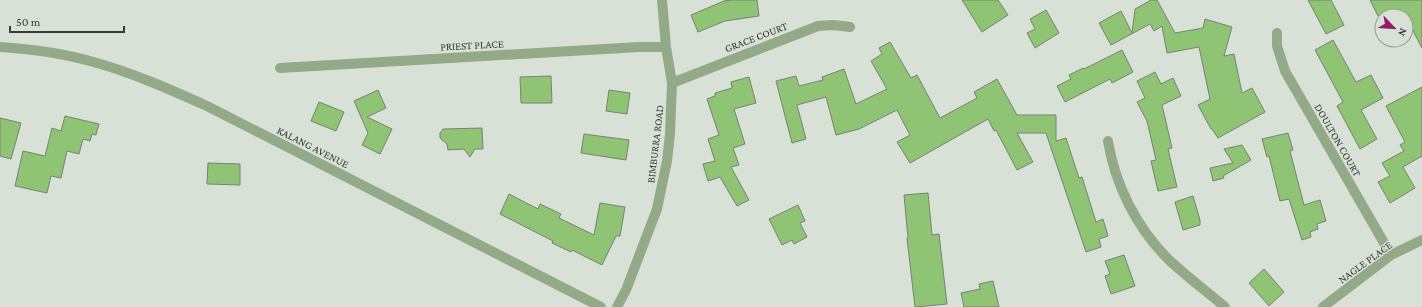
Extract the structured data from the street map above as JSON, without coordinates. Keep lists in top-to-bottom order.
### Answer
{
  "streets": {
    "street": [
      "GRACE COURT",
      "PRIEST PLACE",
      "DOULTON COURT",
      "BIMBURRA ROAD",
      "KALANG AVENUE",
      "NAGLE PLACE"
    ]
  },
  "crossings": [
    ["GRACE COURT", "BIMBURRA ROAD"],
    ["PRIEST PLACE", "BIMBURRA ROAD"],
    ["DOULTON COURT", "NAGLE PLACE"]
  ],
  "scale_bar": "50 m",
  "north": "bottom right"
}
